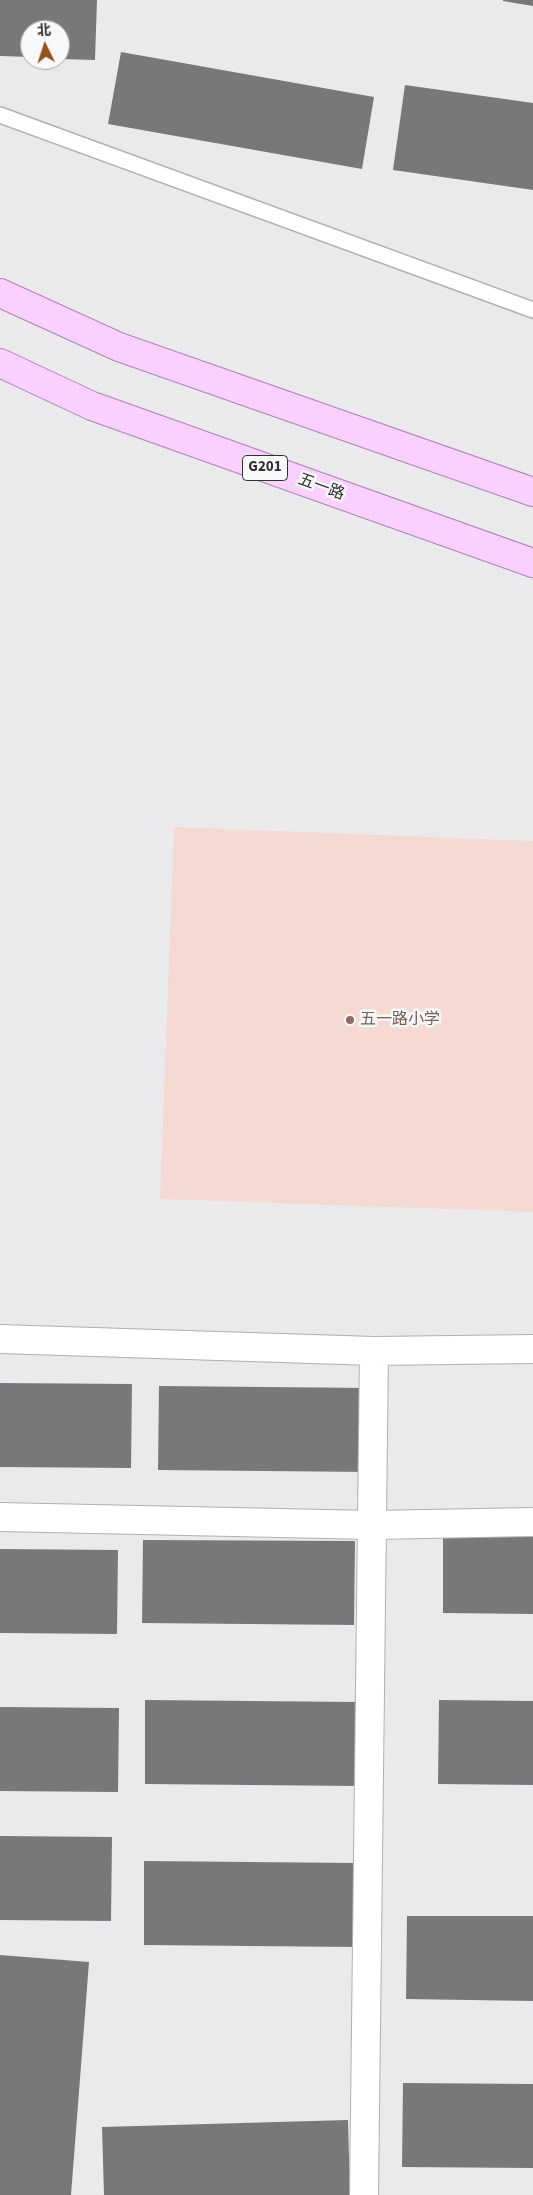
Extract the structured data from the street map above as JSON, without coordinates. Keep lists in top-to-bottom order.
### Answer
{
  "streets": {
    "main road": ["G201", "五一路"]
  },
  "places": ["五一路小学"],
  "north": "top"
}
